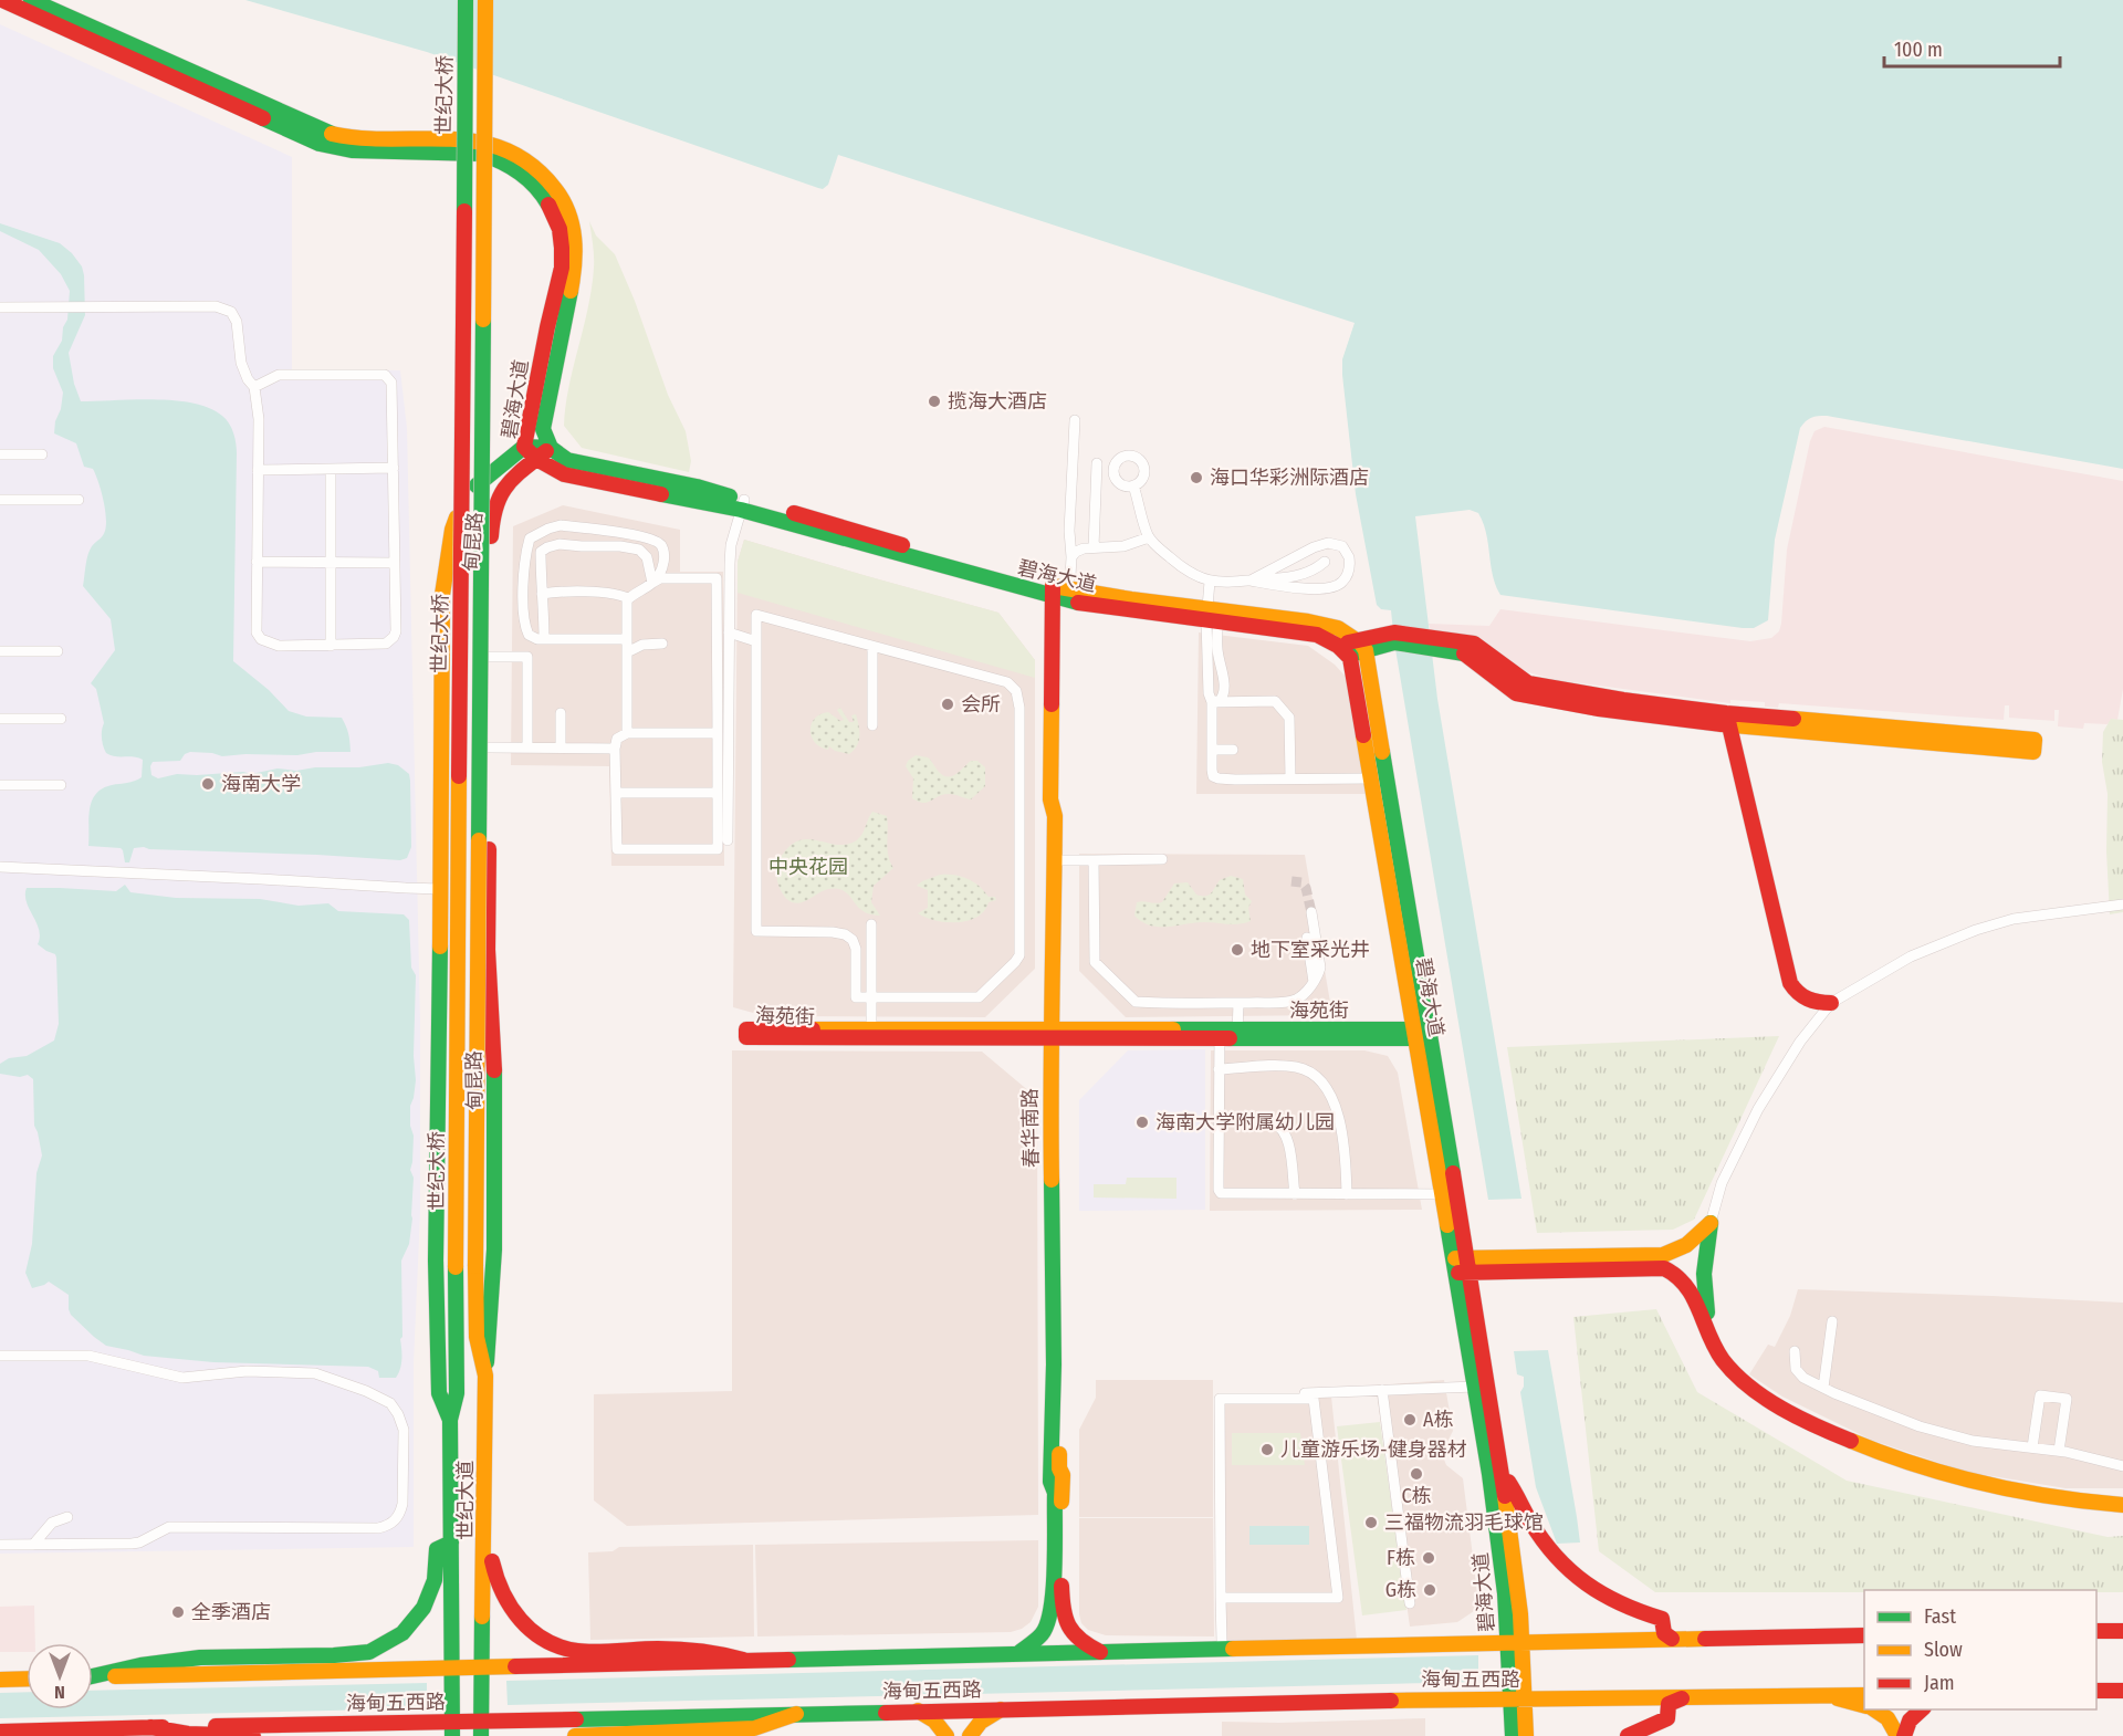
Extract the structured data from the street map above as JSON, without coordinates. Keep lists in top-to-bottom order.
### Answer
{
  "streets": {
    "main road": [
      "世纪大桥",
      "碧海大道",
      "甸昆路",
      "海苑街",
      "春华南路",
      "世纪大道",
      "海甸五西路"
    ]
  },
  "crossings": [
    ["世纪大桥", "世纪大道"],
    ["碧海大道", "甸昆路"],
    ["碧海大道", "海苑街"],
    ["碧海大道", "春华南路"],
    ["碧海大道", "海甸五西路"],
    ["甸昆路", "世纪大道"],
    ["海苑街", "春华南路"],
    ["春华南路", "海甸五西路"],
    ["世纪大道", "海甸五西路"]
  ],
  "parks": ["中央花园"],
  "places": [
    "揽海大酒店",
    "海口华彩洲际酒店",
    "会所",
    "海南大学",
    "地下室采光井",
    "海南大学附属幼儿园",
    "A栋",
    "儿童游乐场-健身器材",
    "C栋",
    "三福物流羽毛球馆",
    "F栋",
    "G栋",
    "全季酒店"
  ],
  "legend": ["Fast", "Slow", "Jam"],
  "scale_bar": "100 m",
  "north": "bottom"
}
